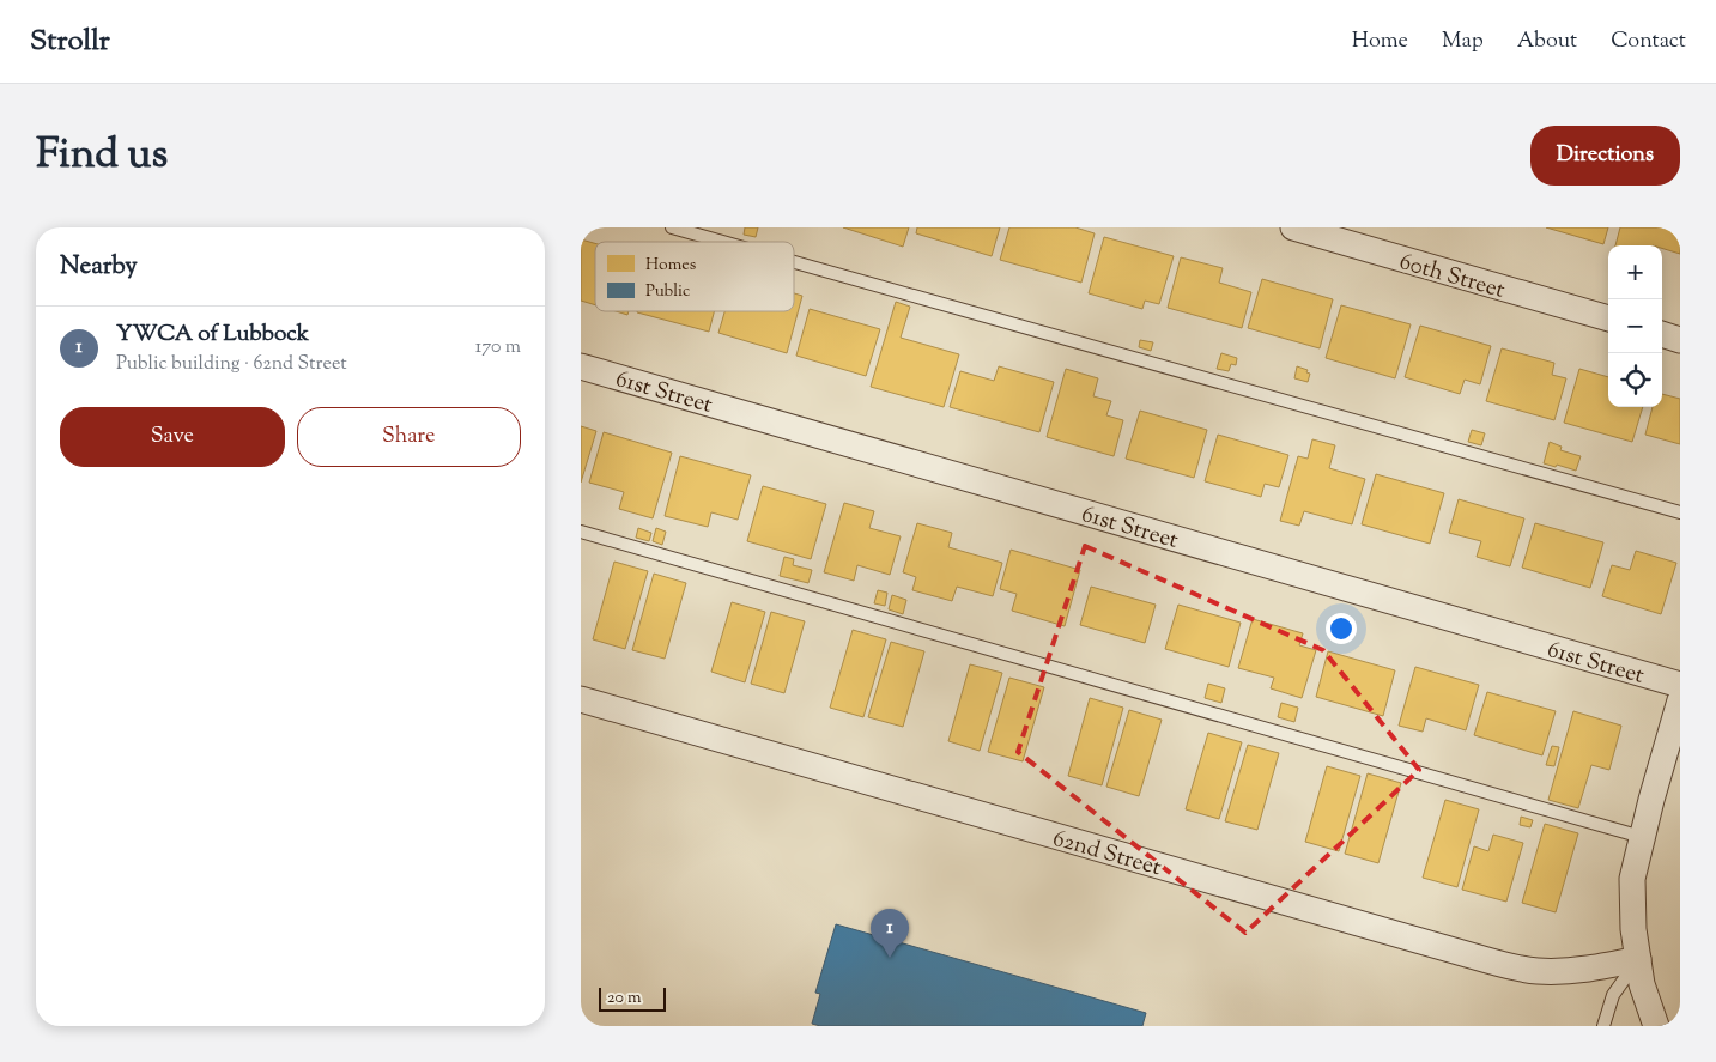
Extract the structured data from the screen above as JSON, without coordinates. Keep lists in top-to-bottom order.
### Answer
{
  "streets": {
    "street": ["60th Street", "61st Street", "62nd Street"]
  },
  "legend": ["Homes", "Public"],
  "scale_bar": "20 m",
  "page": {
    "header": "Strollr",
    "nav": [
      "Home",
      "Map",
      "About",
      "Contact"
    ],
    "title": "Find us",
    "buttons": [
      "Directions",
      ["Save", "Share"]
    ],
    "heading": "Nearby",
    "map_buttons": ["+", "−"],
    "list": [
      {
        "mark": "1",
        "name": "YWCA of Lubbock",
        "note": "Public building · 62nd Street",
        "value": "170 m"
      }
    ],
    "pins": "1",
    "scale": "20 m"
  }
}
